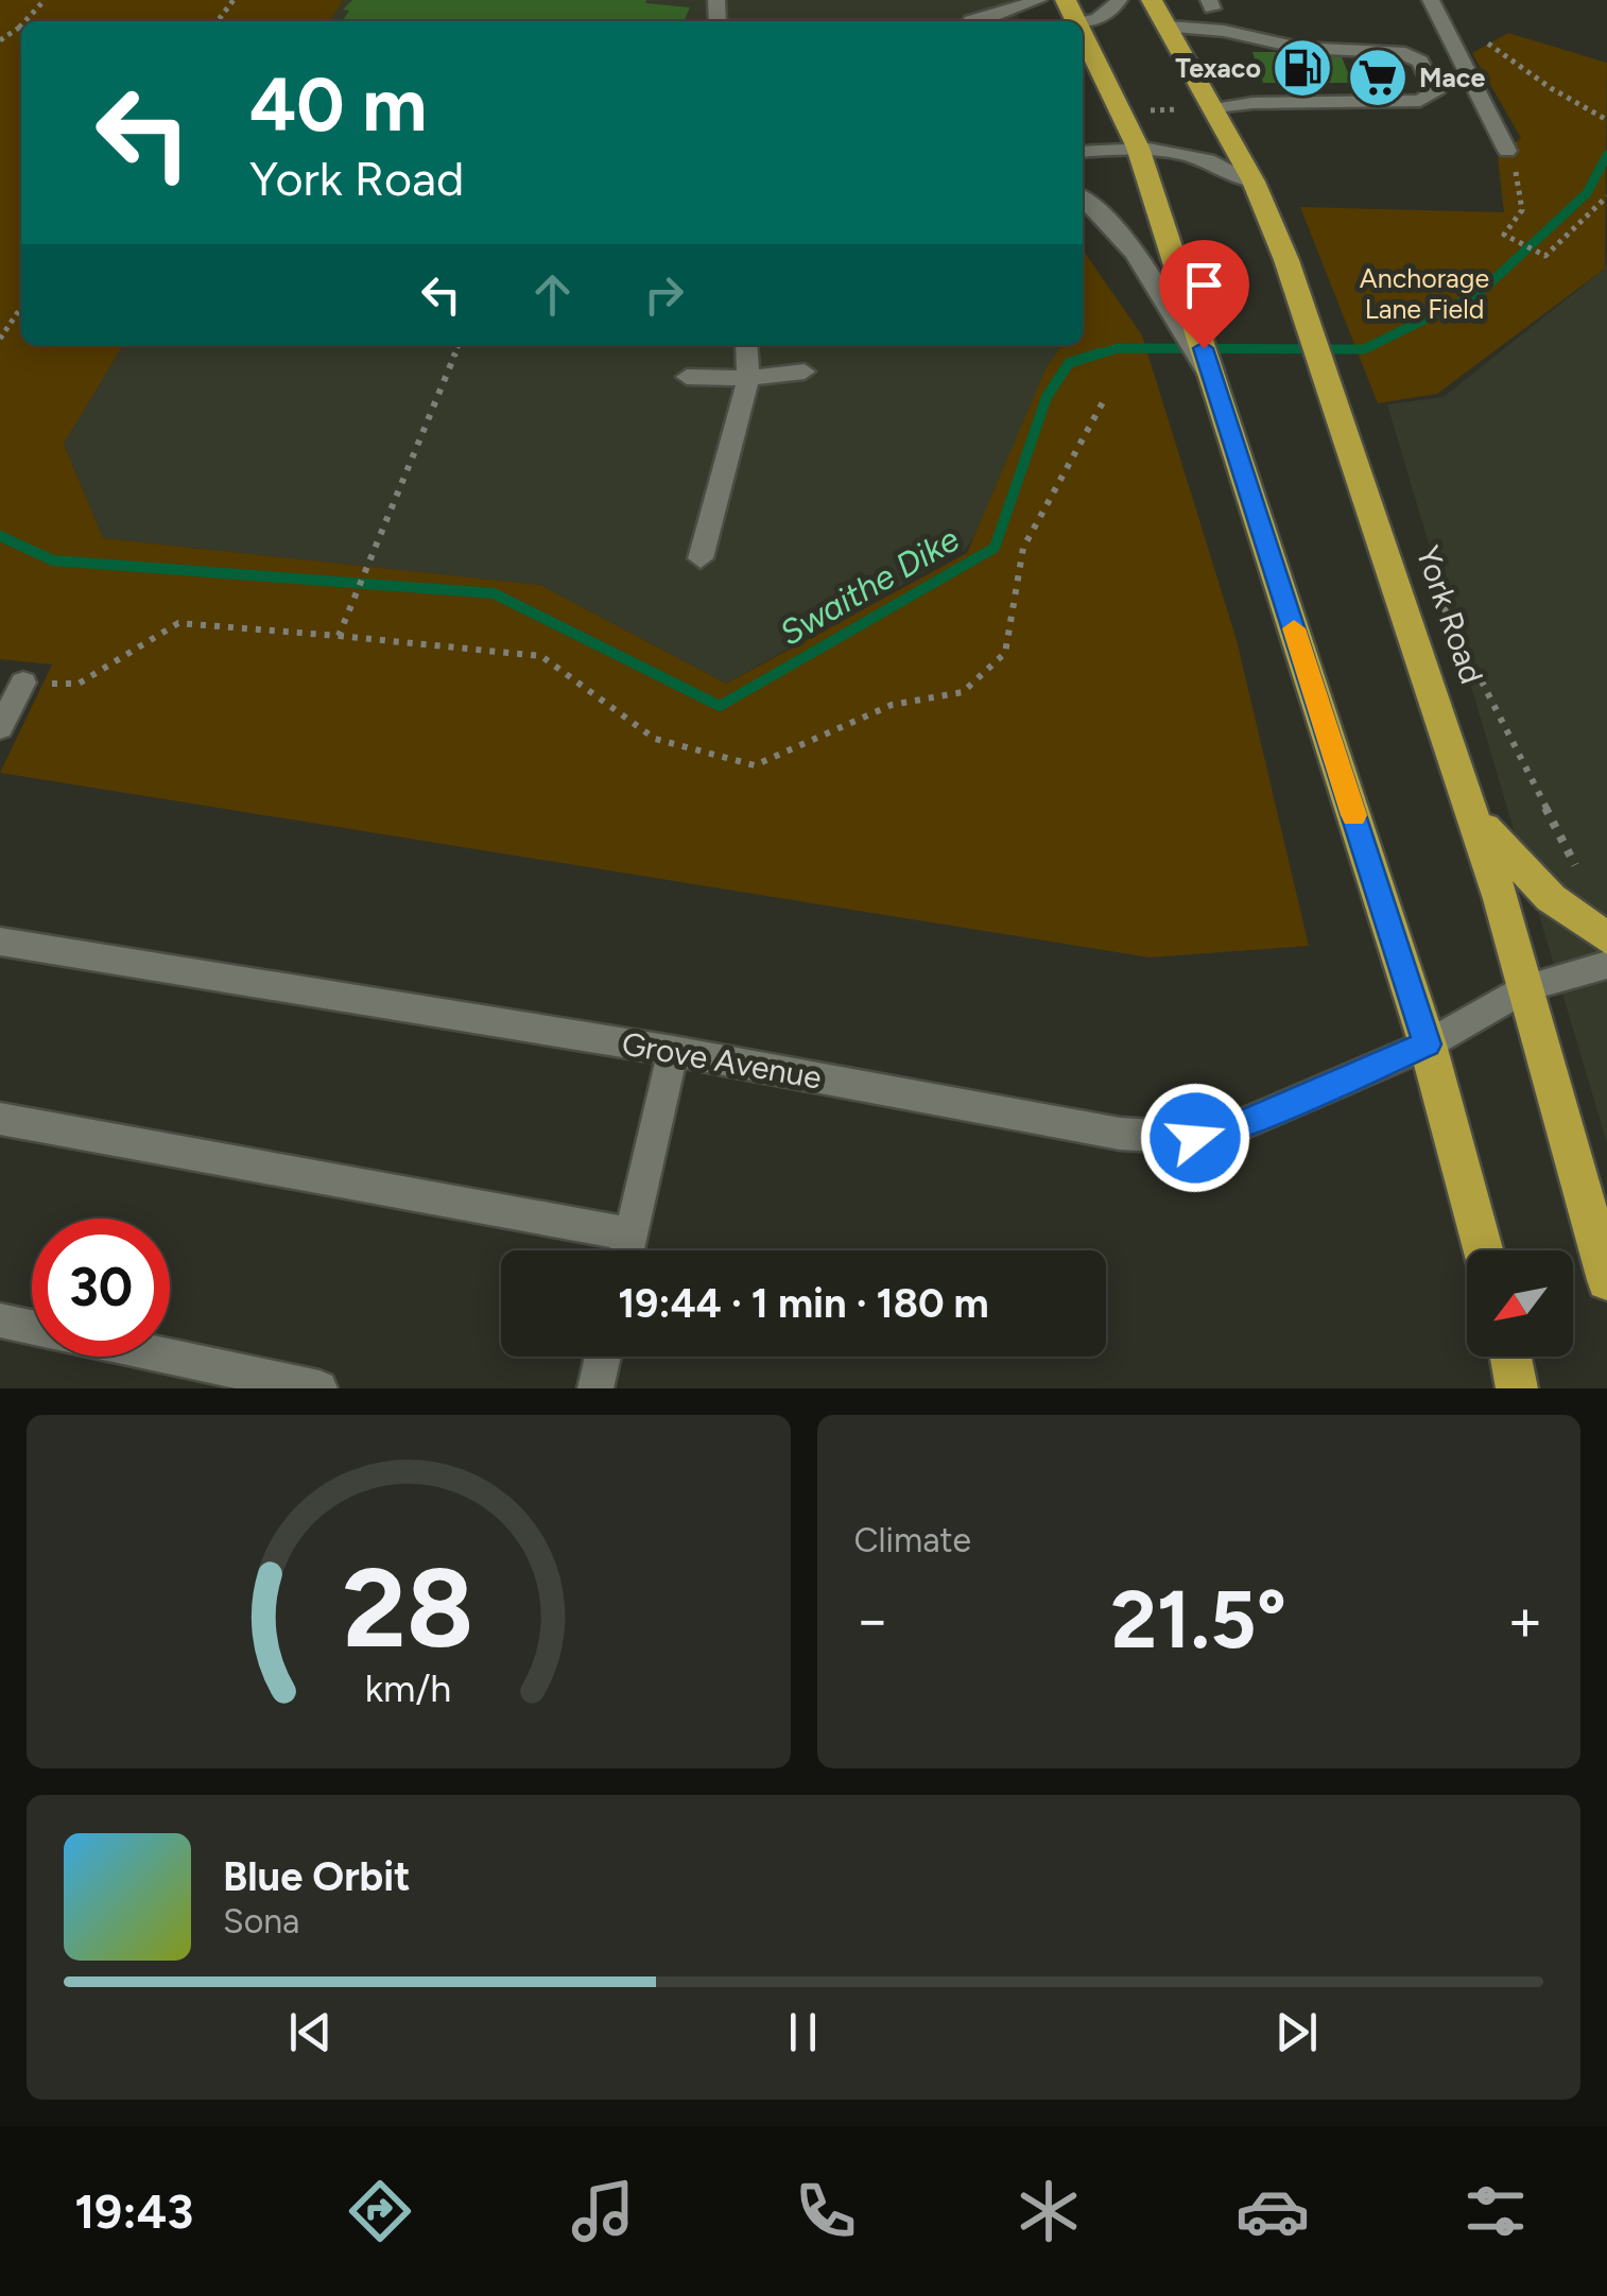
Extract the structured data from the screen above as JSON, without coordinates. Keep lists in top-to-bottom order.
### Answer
{
  "streets": {
    "highway": ["York Road"],
    "street": ["Grove Avenue"]
  },
  "crossings": [
    ["York Road", "Grove Avenue"]
  ],
  "water": ["Swaithe Dike"],
  "parks": ["Anchorage Lane Field"],
  "places": {
    "fuel station": ["Texaco"],
    "supermarket": ["Mace"]
  },
  "north": "bottom left",
  "page": {
    "turn": ["40 m", "York Road"],
    "limit": "30",
    "trip": "19:44 · 1 min · 180 m",
    "tile": "Climate",
    "heat": ["−", "21.5°", "+"],
    "song": ["Blue Orbit", "Sona"],
    "tabs": "19:43",
    "gauge": ["28", "km/h"]
  }
}
